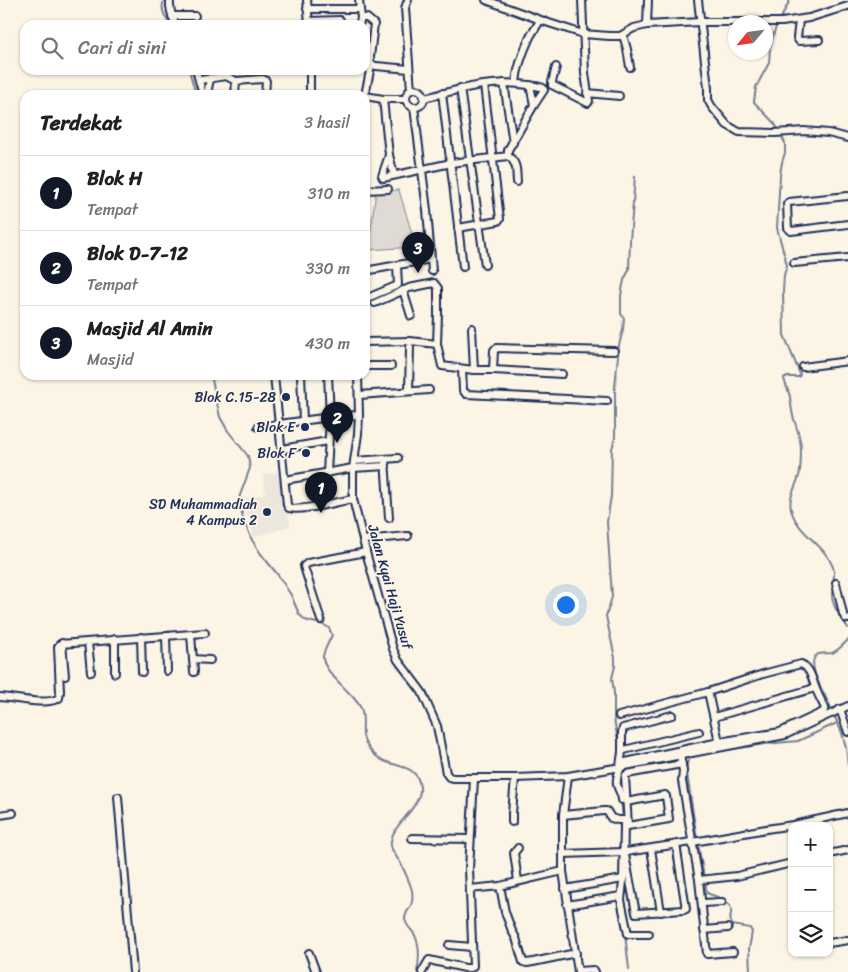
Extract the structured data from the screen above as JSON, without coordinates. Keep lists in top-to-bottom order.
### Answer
{
  "streets": {
    "street": ["Jalan Kyai Haji Yusuf"]
  },
  "places": [
    "Blok C.15-28",
    "Blok E",
    "Blok F",
    "SD Muhammadiah 4 Kampus 2"
  ],
  "north": "bottom left",
  "page": {
    "search": "Cari di sini",
    "heading": ["Terdekat", "3 hasil"],
    "list": [
      {
        "mark": "1",
        "name": "Blok H",
        "note": "Tempat",
        "value": "310 m"
      },
      {
        "mark": "2",
        "name": "Blok D-7-12",
        "note": "Tempat",
        "value": "330 m"
      },
      {
        "mark": "3",
        "name": "Masjid Al Amin",
        "note": "Masjid",
        "value": "430 m"
      }
    ],
    "pins": ["3", "2", "1"],
    "map_buttons": ["+", "−"]
  }
}
